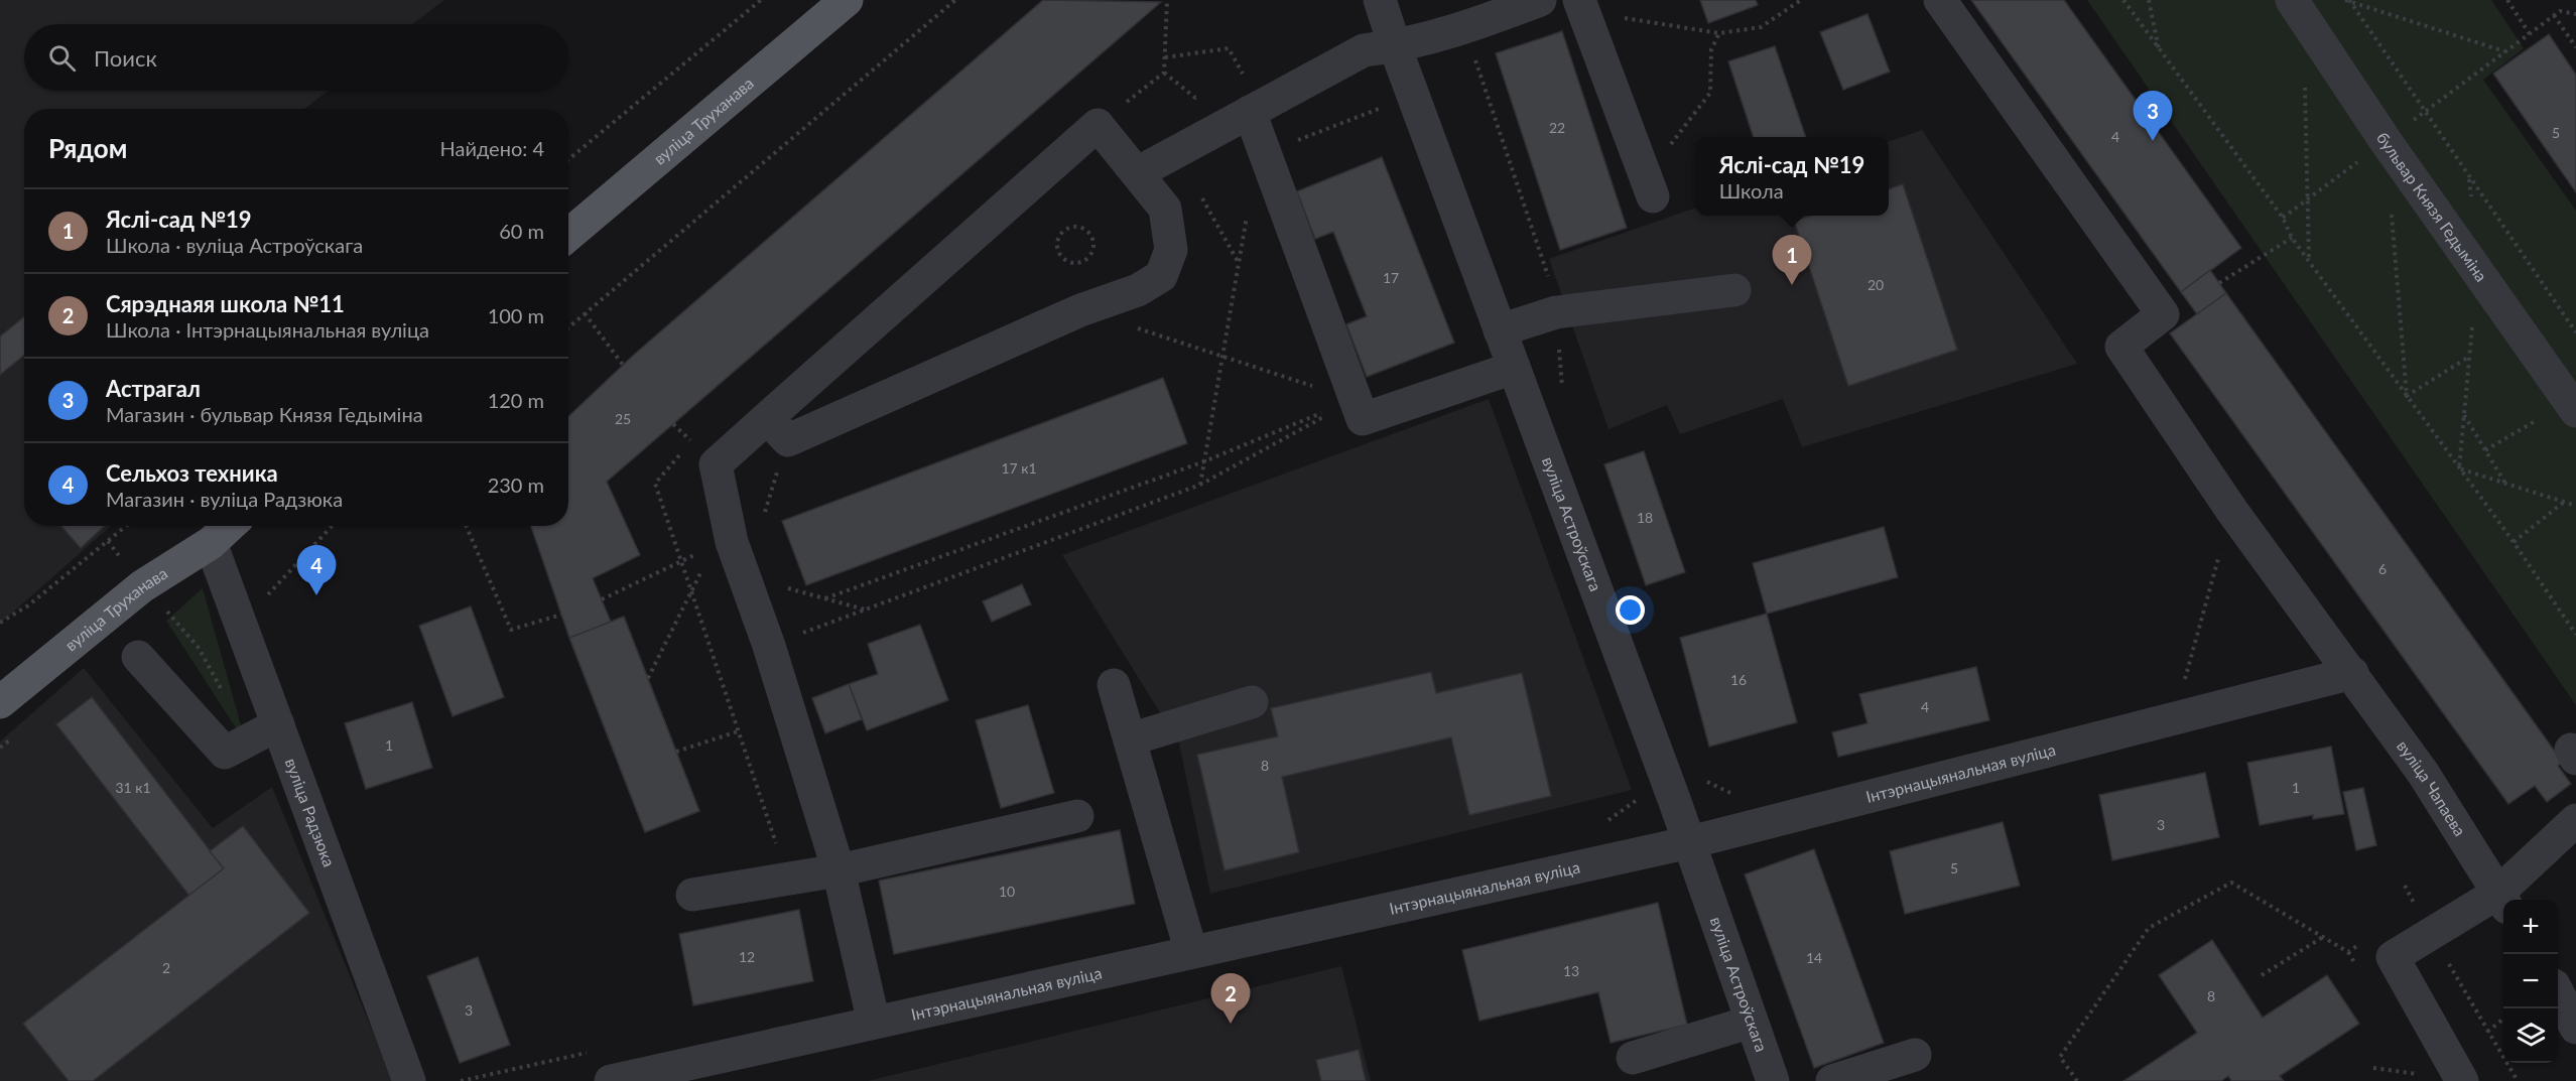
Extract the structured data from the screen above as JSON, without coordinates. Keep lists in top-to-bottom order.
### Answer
{
  "streets": {
    "main road": ["вуліца Труханава"],
    "street": [
      "бульвар Князя Гедыміна",
      "вуліца Астроўскага",
      "Інтэрнацыянальная вуліца",
      "вуліца Чапаева",
      "вуліца Радзюка"
    ]
  },
  "crossings": [
    ["вуліца Труханава", "вуліца Радзюка"],
    ["вуліца Астроўскага", "Інтэрнацыянальная вуліца"],
    ["Інтэрнацыянальная вуліца", "вуліца Чапаева"]
  ],
  "house_numbers": [
    "22",
    "5",
    "4",
    "17",
    "20",
    "25",
    "17 к1",
    "18",
    "6",
    "16",
    "4",
    "1",
    "8",
    "31 к1",
    "1",
    "3",
    "5",
    "10",
    "12",
    "14",
    "2",
    "13",
    "8",
    "3"
  ],
  "page": {
    "search": "Поиск",
    "pins": [
      "3",
      "1",
      "4",
      "2"
    ],
    "heading": ["Рядом", "Найдено: 4"],
    "popup": ["Яслі-сад №19", "Школа"],
    "list": [
      {
        "mark": "1",
        "name": "Яслі-сад №19",
        "note": "Школа · вуліца Астроўскага",
        "value": "60 m"
      },
      {
        "mark": "2",
        "name": "Сярэднаяя школа №11",
        "note": "Школа · Інтэрнацыянальная вуліца",
        "value": "100 m"
      },
      {
        "mark": "3",
        "name": "Астрагал",
        "note": "Магазин · бульвар Князя Гедыміна",
        "value": "120 m"
      },
      {
        "mark": "4",
        "name": "Сельхоз техника",
        "note": "Магазин · вуліца Радзюка",
        "value": "230 m"
      }
    ],
    "map_buttons": ["+", "−"]
  }
}
